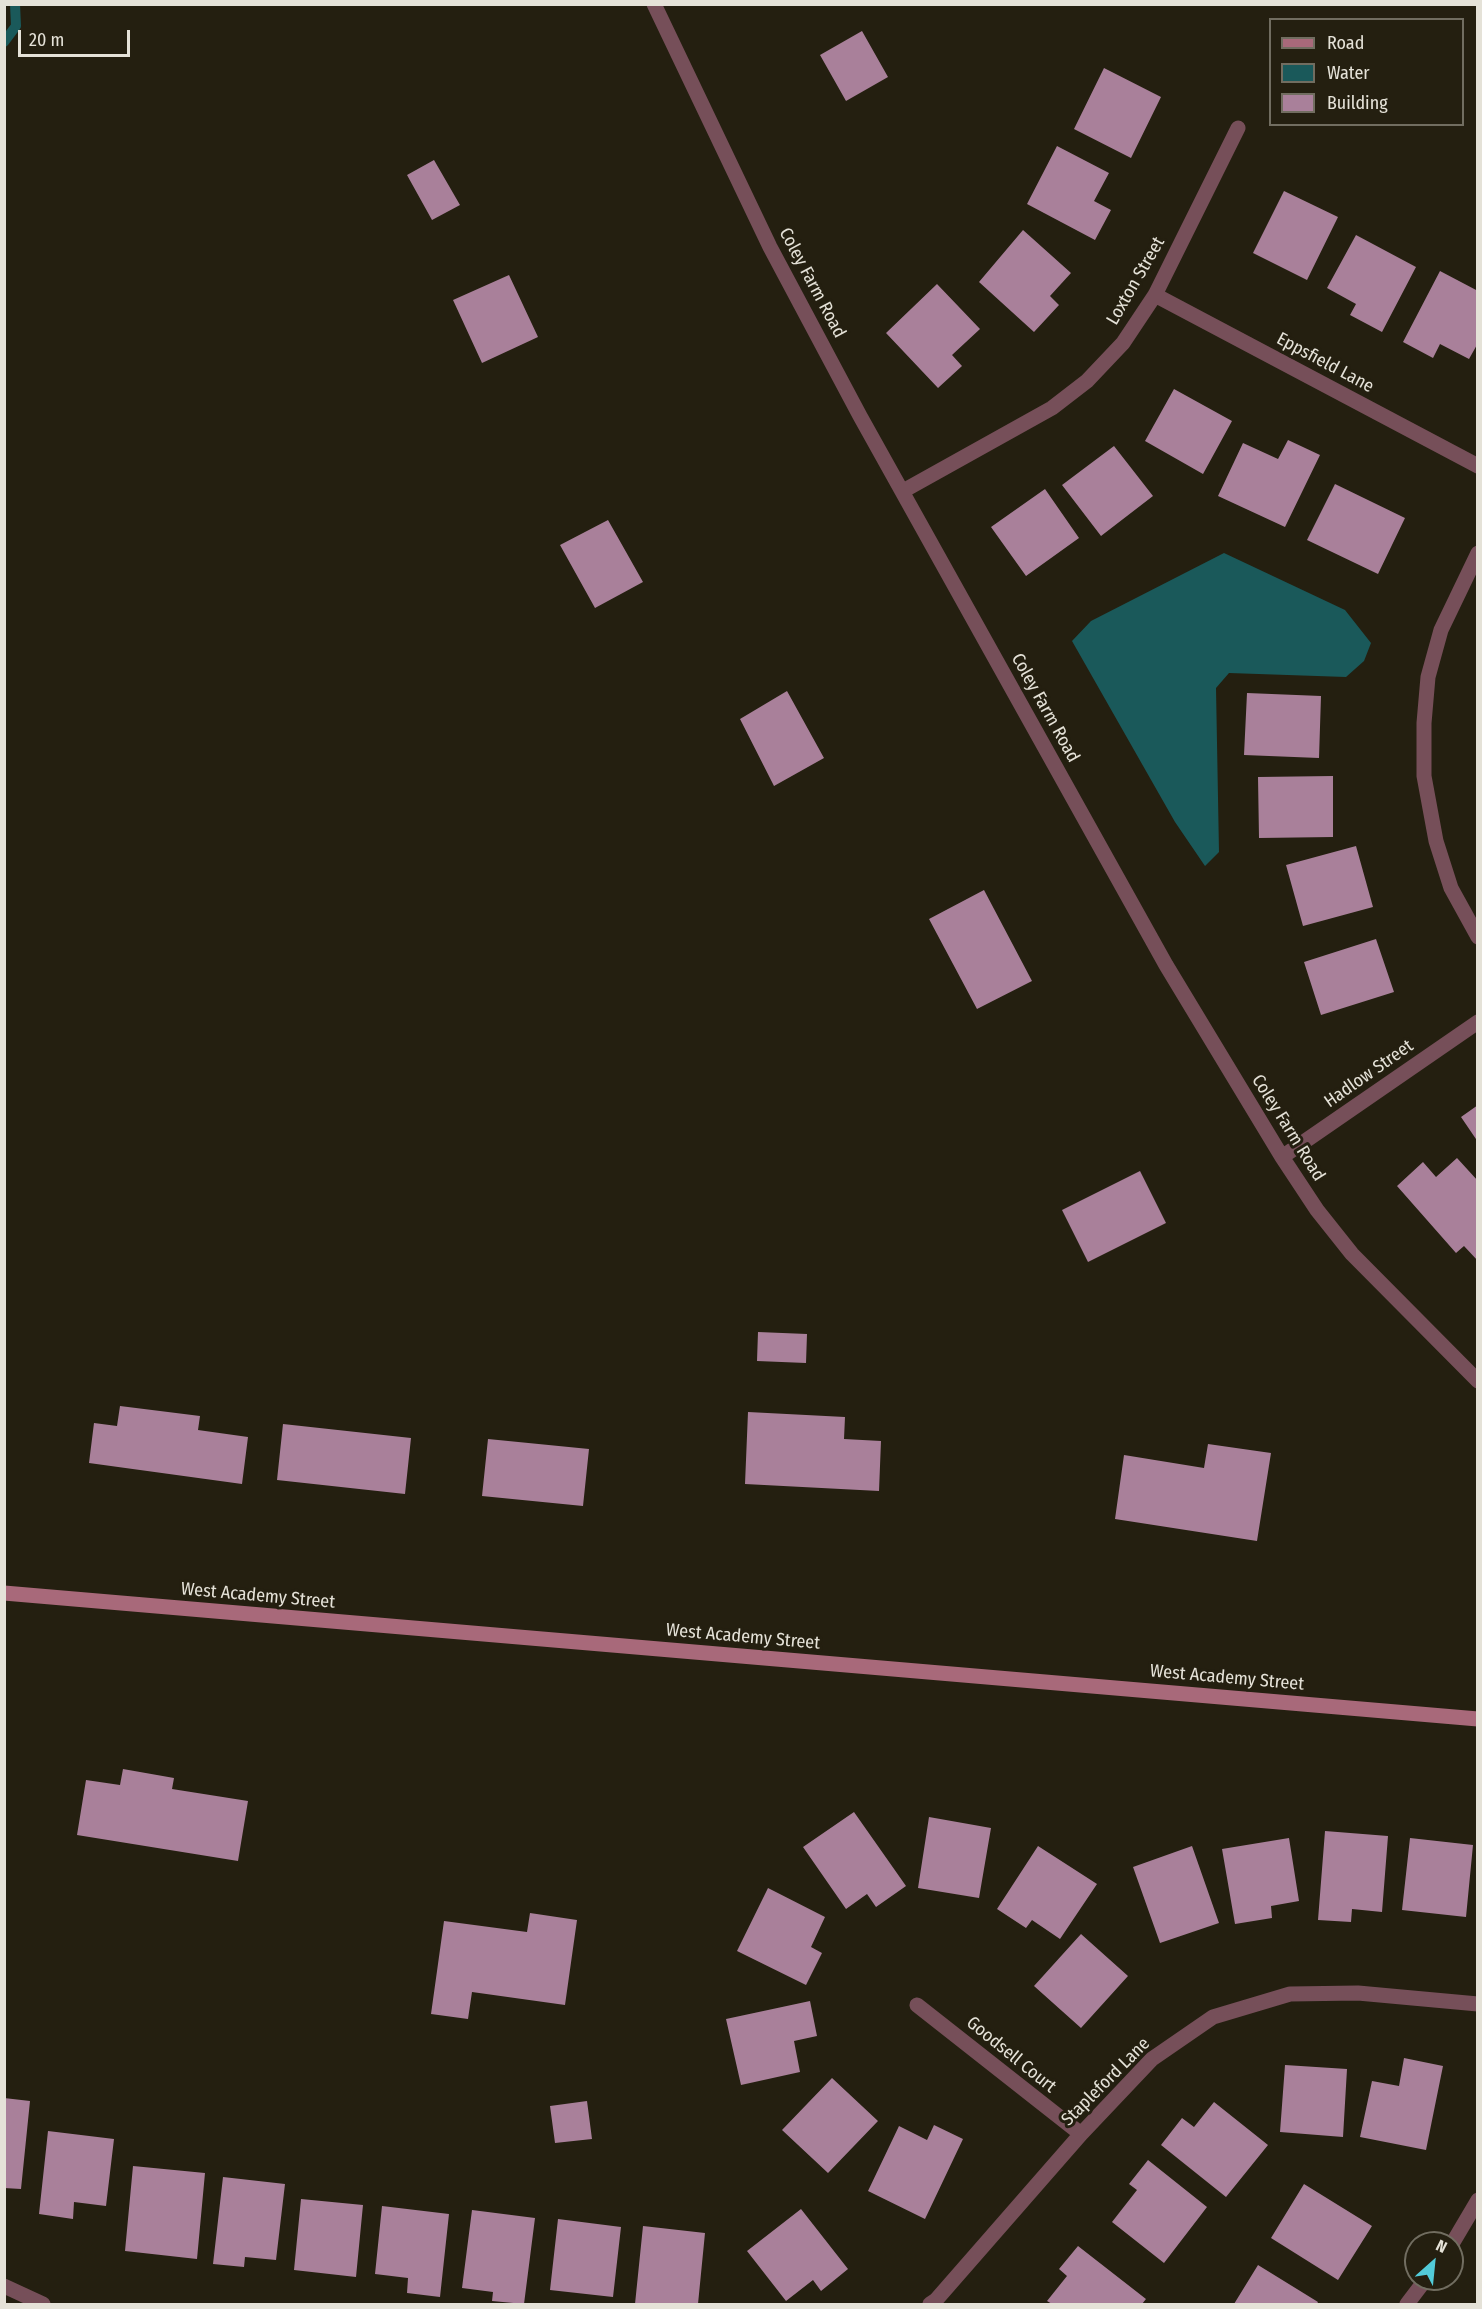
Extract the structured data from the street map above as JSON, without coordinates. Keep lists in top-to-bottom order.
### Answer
{
  "streets": {
    "main road": ["West Academy Street"],
    "street": [
      "Loxton Street",
      "Coley Farm Road",
      "Eppsfield Lane",
      "Hadlow Street",
      "Goodsell Court",
      "Stapleford Lane"
    ]
  },
  "crossings": [
    ["Loxton Street", "Coley Farm Road"],
    ["Loxton Street", "Eppsfield Lane"],
    ["Coley Farm Road", "Hadlow Street"],
    ["Goodsell Court", "Stapleford Lane"]
  ],
  "legend": ["Road", "Water", "Building"],
  "scale_bar": "20 m",
  "north": "top right"
}
